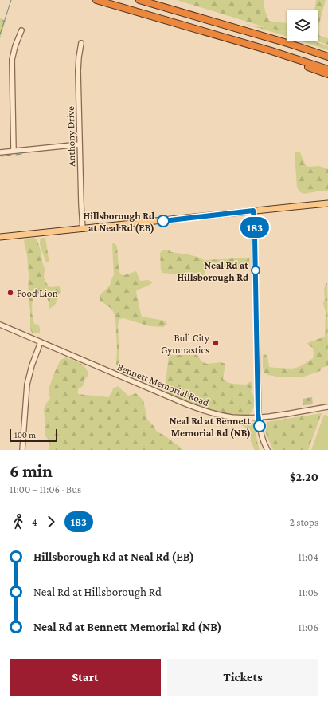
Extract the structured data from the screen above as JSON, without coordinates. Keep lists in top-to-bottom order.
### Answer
{
  "streets": {
    "street": ["Anthony Drive", "Bennett Memorial Road"]
  },
  "places": [
    "Hillsborough Rd at Neal Rd (EB)",
    "Neal Rd at Hillsborough Rd",
    "Food Lion",
    "Bull City Gymnastics",
    "Neal Rd at Bennett Memorial Rd (NB)"
  ],
  "lines": ["bus line 183"],
  "scale_bar": "100 m",
  "page": {
    "on_map": "183",
    "scale": "100 m",
    "heading": ["6 min", "11:00 – 11:06 · Bus", "$2.20"],
    "legs": ["4", "183", "2 stops"],
    "list": [
      {
        "name": "Hillsborough Rd at Neal Rd (EB)",
        "value": "11:04"
      },
      {
        "name": "Neal Rd at Hillsborough Rd",
        "value": "11:05"
      },
      {
        "name": "Neal Rd at Bennett Memorial Rd (NB)",
        "value": "11:06"
      }
    ],
    "buttons": ["Start", "Tickets"]
  }
}
